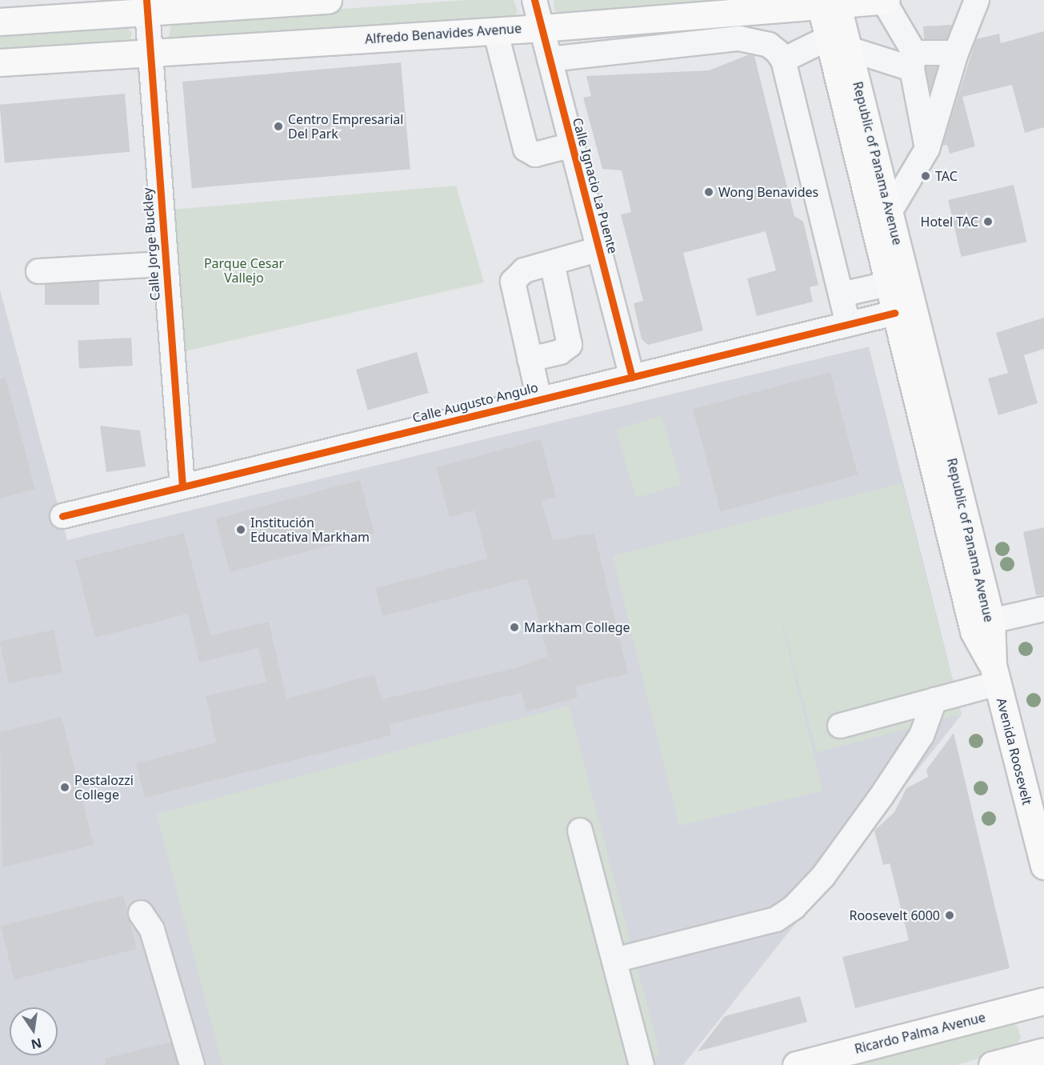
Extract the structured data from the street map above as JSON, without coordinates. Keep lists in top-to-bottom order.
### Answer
{
  "streets": {
    "main road": [
      "Alfredo Benavides Avenue",
      "Republic of Panama Avenue",
      "Avenida Roosevelt",
      "Ricardo Palma Avenue"
    ],
    "street": ["Calle Ignacio La Puente", "Calle Jorge Buckley", "Calle Augusto Angulo"]
  },
  "crossings": [
    ["Alfredo Benavides Avenue", "Republic of Panama Avenue"],
    ["Alfredo Benavides Avenue", "Calle Ignacio La Puente"],
    ["Alfredo Benavides Avenue", "Calle Jorge Buckley"],
    ["Republic of Panama Avenue", "Calle Augusto Angulo"],
    ["Republic of Panama Avenue", "Avenida Roosevelt"],
    ["Calle Ignacio La Puente", "Calle Augusto Angulo"],
    ["Calle Jorge Buckley", "Calle Augusto Angulo"]
  ],
  "parks": ["Parque Cesar Vallejo"],
  "places": [
    "Centro Empresarial Del Park",
    "TAC",
    "Wong Benavides",
    "Hotel TAC",
    "Institución Educativa Markham",
    "Markham College",
    "Pestalozzi College",
    "Roosevelt 6000"
  ],
  "north": "bottom"
}
